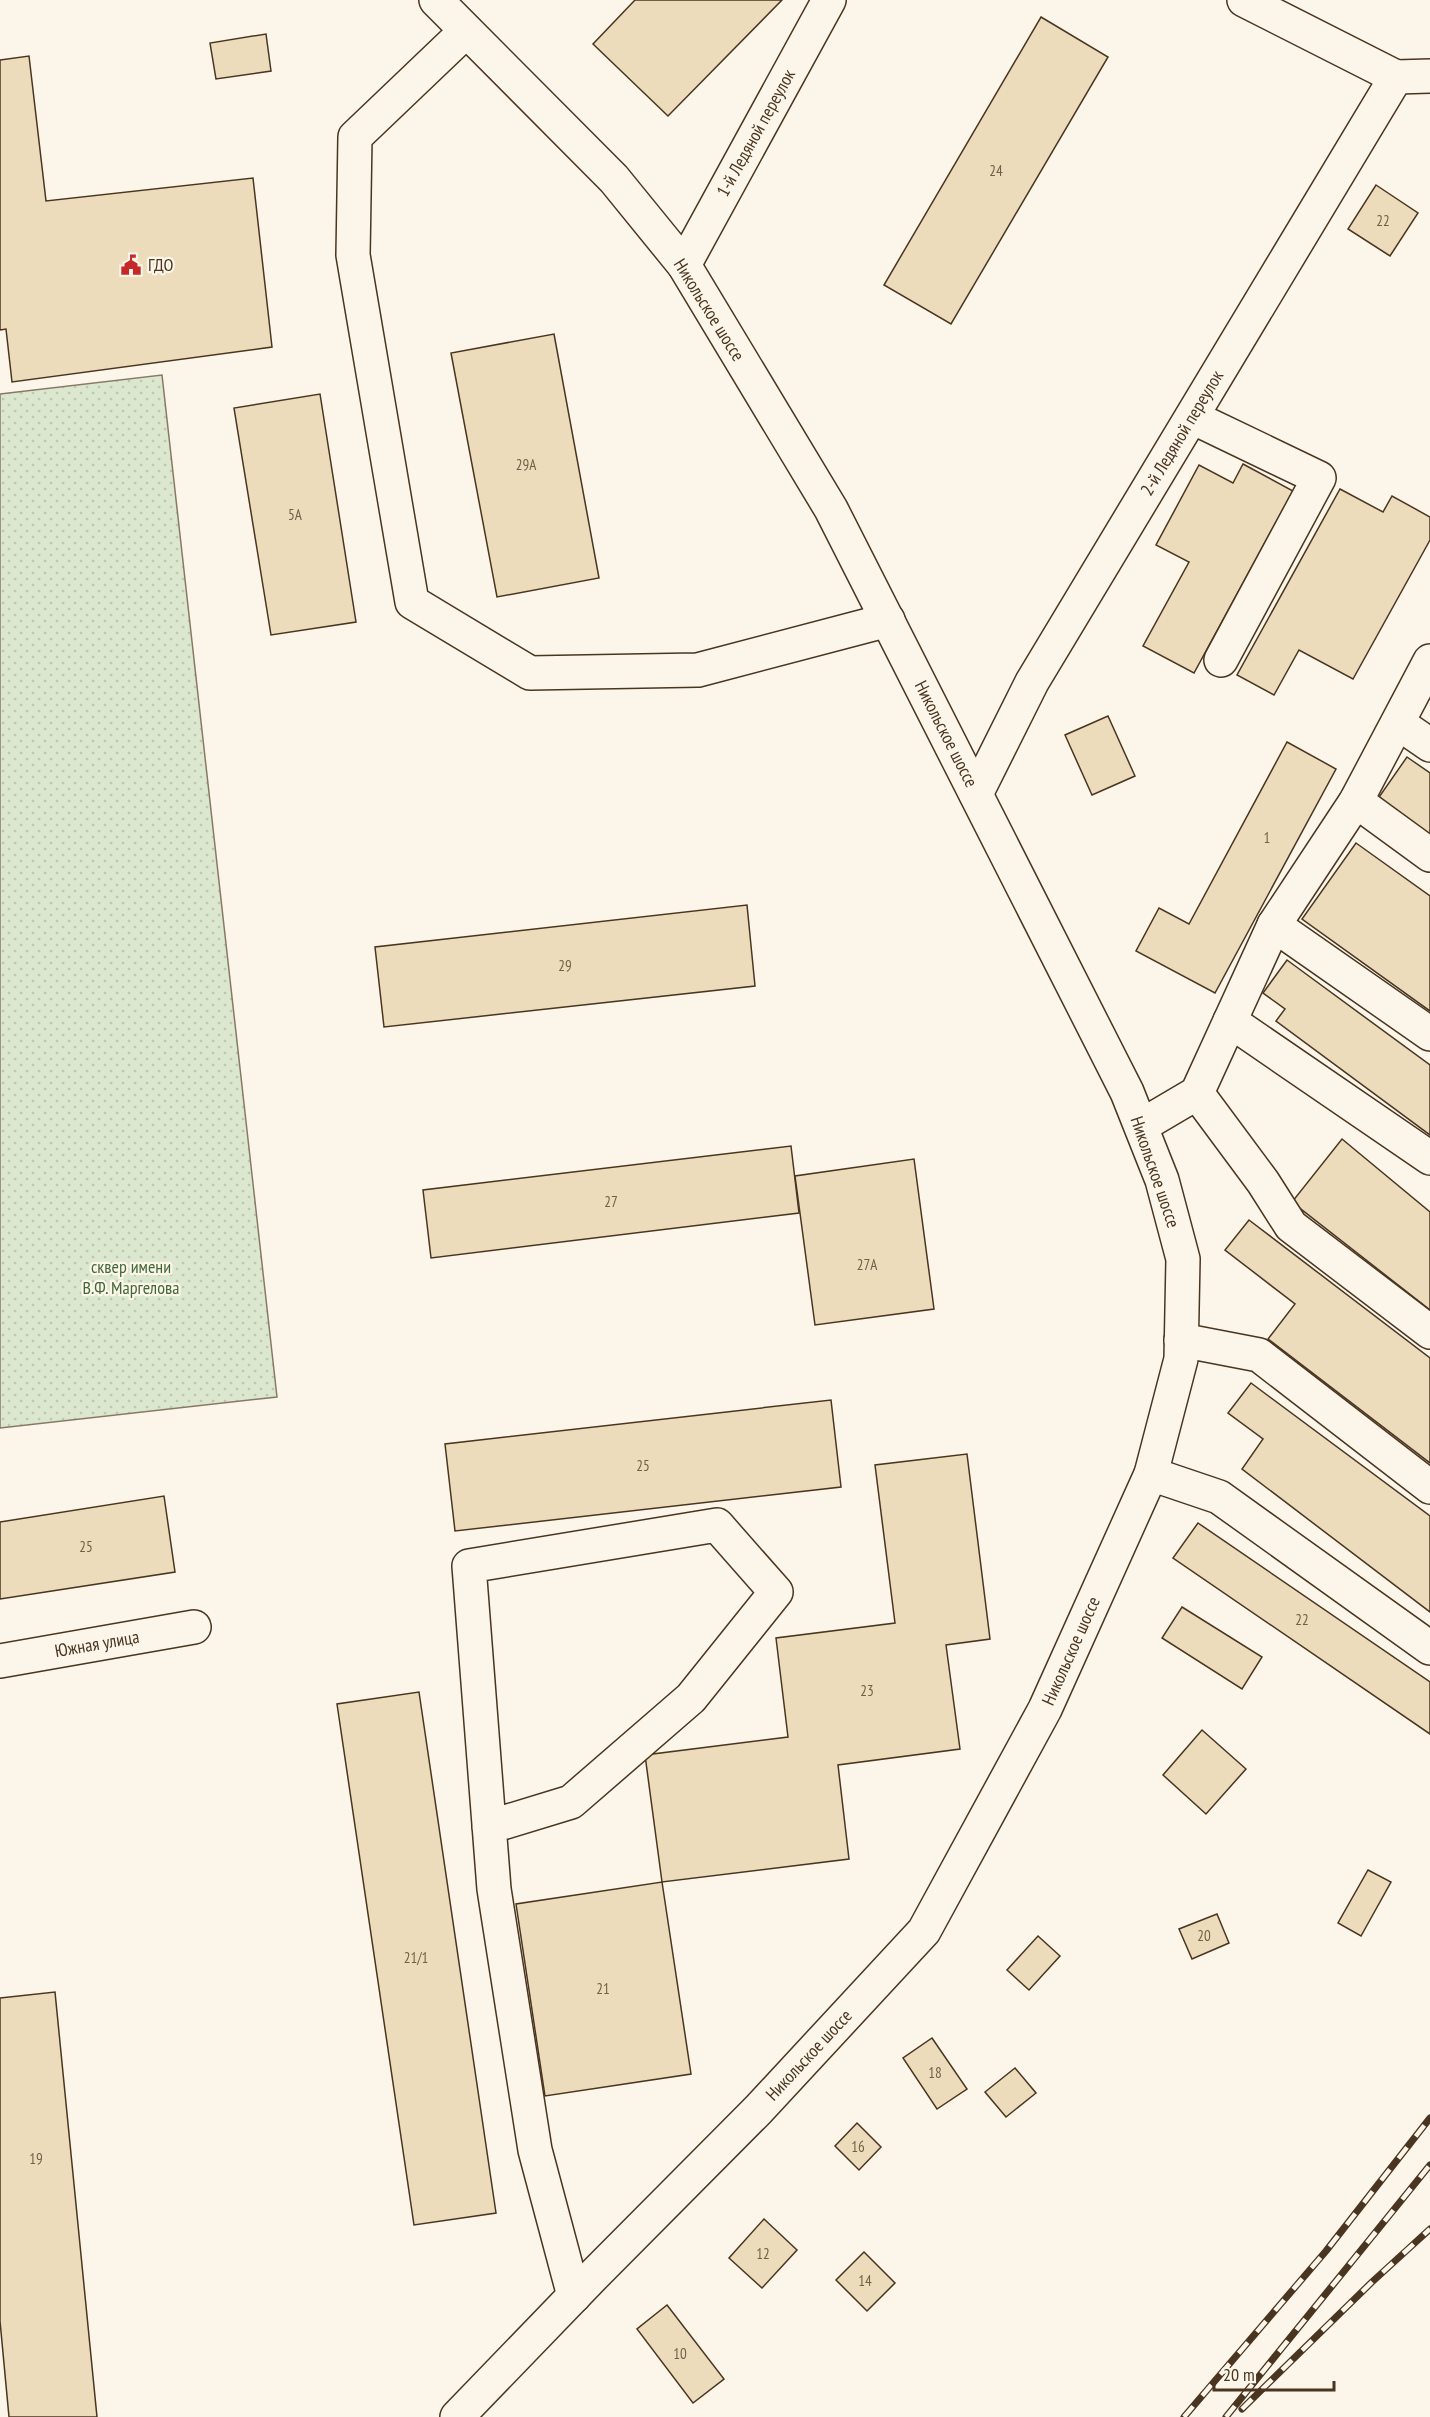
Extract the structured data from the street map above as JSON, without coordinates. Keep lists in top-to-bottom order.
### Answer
{
  "streets": {
    "street": [
      "1-й Ледяной переулок",
      "Никольское шоссе",
      "2-й Ледяной переулок",
      "Южная улица"
    ]
  },
  "crossings": [
    ["1-й Ледяной переулок", "Никольское шоссе"],
    ["Никольское шоссе", "2-й Ледяной переулок"]
  ],
  "parks": ["сквер имени В.Ф. Маргелова"],
  "places": {
    "public building": ["ГДО"]
  },
  "house_numbers": [
    "24",
    "22",
    "29А",
    "5А",
    "1",
    "29",
    "27",
    "27А",
    "25",
    "25",
    "22",
    "23",
    "20",
    "21/1",
    "21",
    "18",
    "16",
    "19",
    "12",
    "14",
    "10"
  ],
  "scale_bar": "20 m"
}
